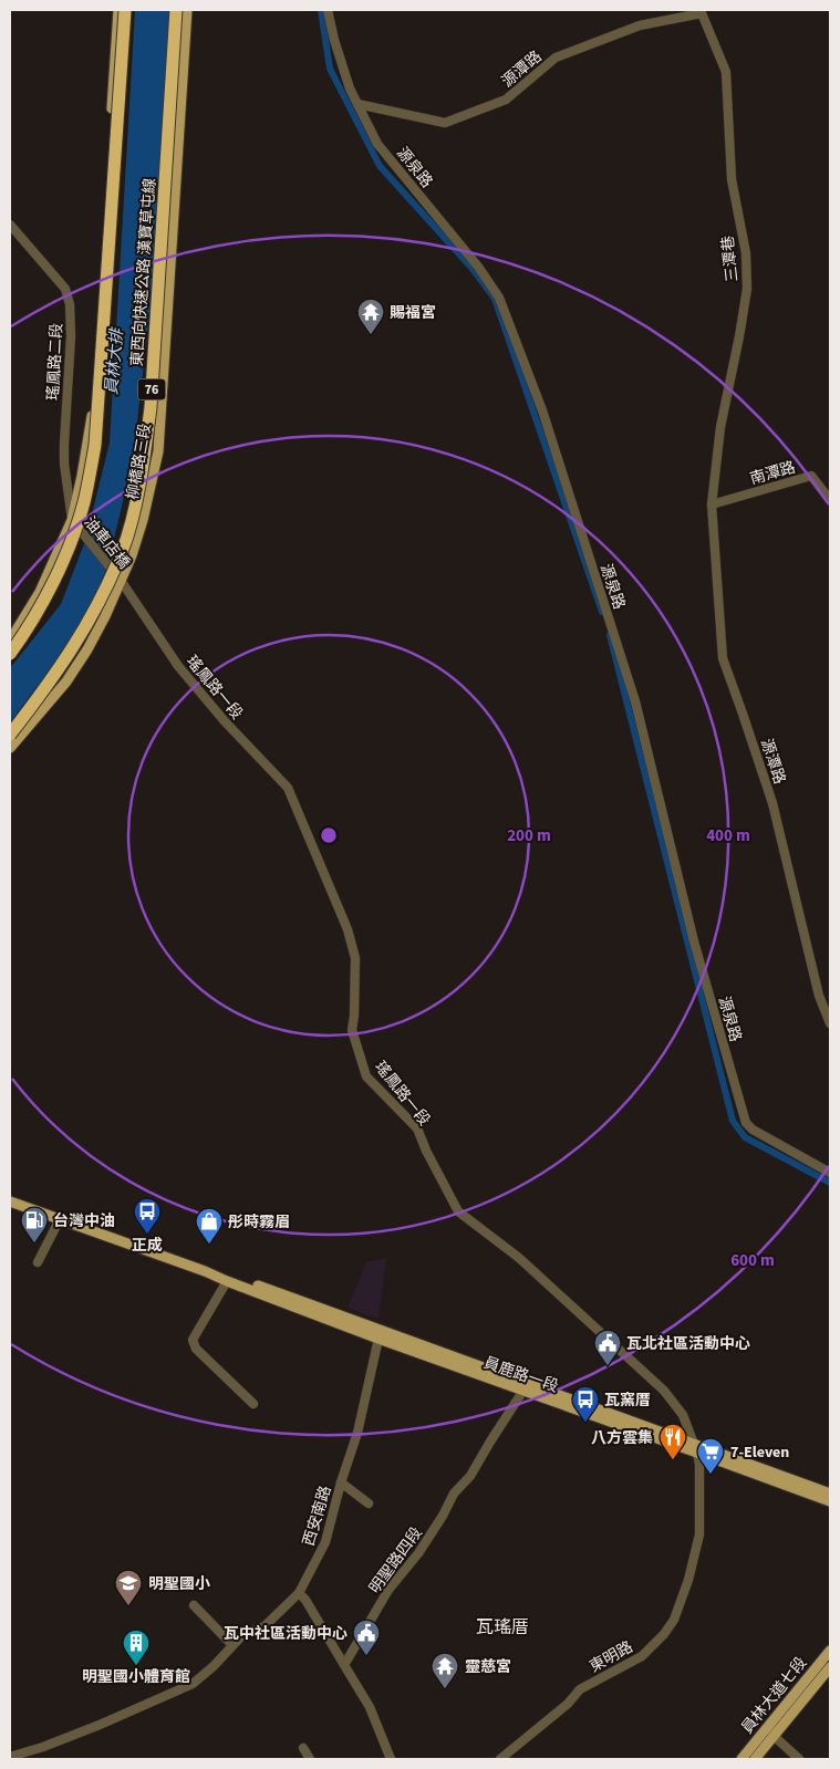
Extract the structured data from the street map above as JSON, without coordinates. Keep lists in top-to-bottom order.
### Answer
{
  "streets": {
    "highway": ["東西向快速公路 漢寶草屯線", "76"],
    "main road": ["柳橋路三段", "員鹿路一段", "員林大道七段"],
    "street": [
      "源潭路",
      "源泉路",
      "三潭巷",
      "瑤鳳路二段",
      "南潭路",
      "油車店橋",
      "瑤鳳路一段",
      "西安南路",
      "明聖路四段",
      "東明路"
    ]
  },
  "crossings": [
    ["源潭路", "源泉路"],
    ["源潭路", "三潭巷"],
    ["源潭路", "南潭路"],
    ["三潭巷", "南潭路"],
    ["瑤鳳路二段", "油車店橋"],
    ["柳橋路三段", "油車店橋"],
    ["柳橋路三段", "瑤鳳路一段"],
    ["油車店橋", "瑤鳳路一段"],
    ["瑤鳳路一段", "員鹿路一段"],
    ["瑤鳳路一段", "東明路"],
    ["員鹿路一段", "西安南路"],
    ["員鹿路一段", "明聖路四段"],
    ["員鹿路一段", "東明路"]
  ],
  "districts": ["瓦瑤厝"],
  "water": ["員林大排"],
  "places": {
    "temple": ["賜福宮", "靈慈宮"],
    "bus stop": ["正成", "瓦窯厝"],
    "fuel station": ["台灣中油"],
    "shop": ["彤時霧眉"],
    "public building": ["瓦北社區活動中心", "瓦中社區活動中心"],
    "restaurant": ["八方雲集"],
    "supermarket": ["7-Eleven"],
    "school or university": ["明聖國小"],
    "building": ["明聖國小體育館"]
  },
  "rings": ["200 m", "400 m", "600 m"]
}
